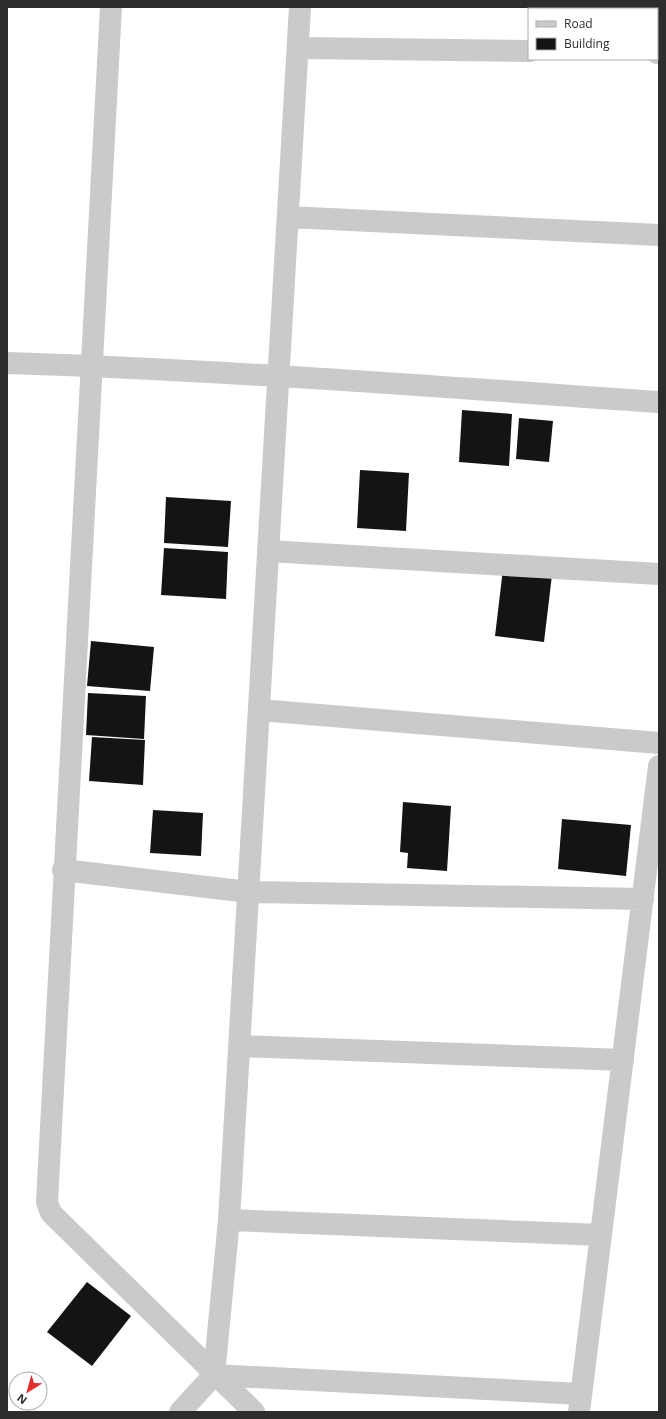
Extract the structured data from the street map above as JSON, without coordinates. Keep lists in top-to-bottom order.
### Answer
{
  "legend": ["Road", "Building"],
  "north": "bottom left"
}
